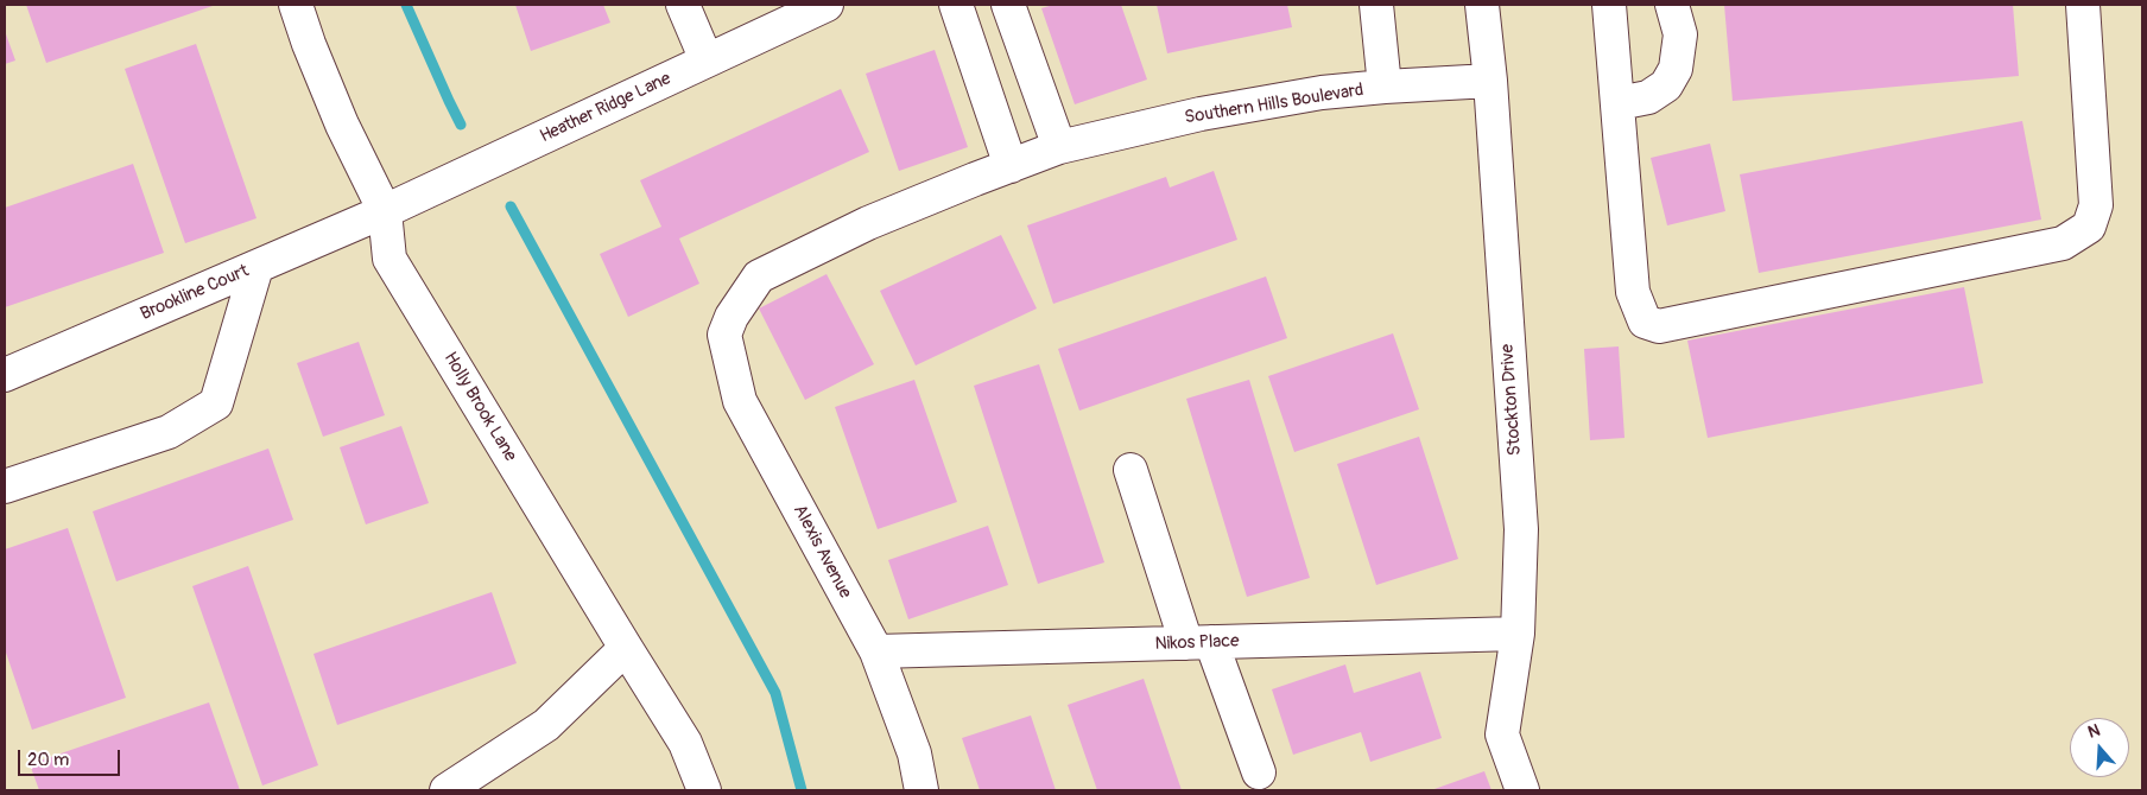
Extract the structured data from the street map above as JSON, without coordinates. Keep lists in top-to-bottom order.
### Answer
{
  "streets": {
    "street": [
      "Southern Hills Boulevard",
      "Heather Ridge Lane",
      "Brookline Court",
      "Stockton Drive",
      "Holly Brook Lane",
      "Alexis Avenue",
      "Nikos Place"
    ]
  },
  "crossings": [
    ["Southern Hills Boulevard", "Stockton Drive"],
    ["Southern Hills Boulevard", "Alexis Avenue"],
    ["Heather Ridge Lane", "Brookline Court"],
    ["Heather Ridge Lane", "Holly Brook Lane"],
    ["Brookline Court", "Holly Brook Lane"],
    ["Stockton Drive", "Nikos Place"],
    ["Alexis Avenue", "Nikos Place"]
  ],
  "scale_bar": "20 m",
  "north": "top"
}
